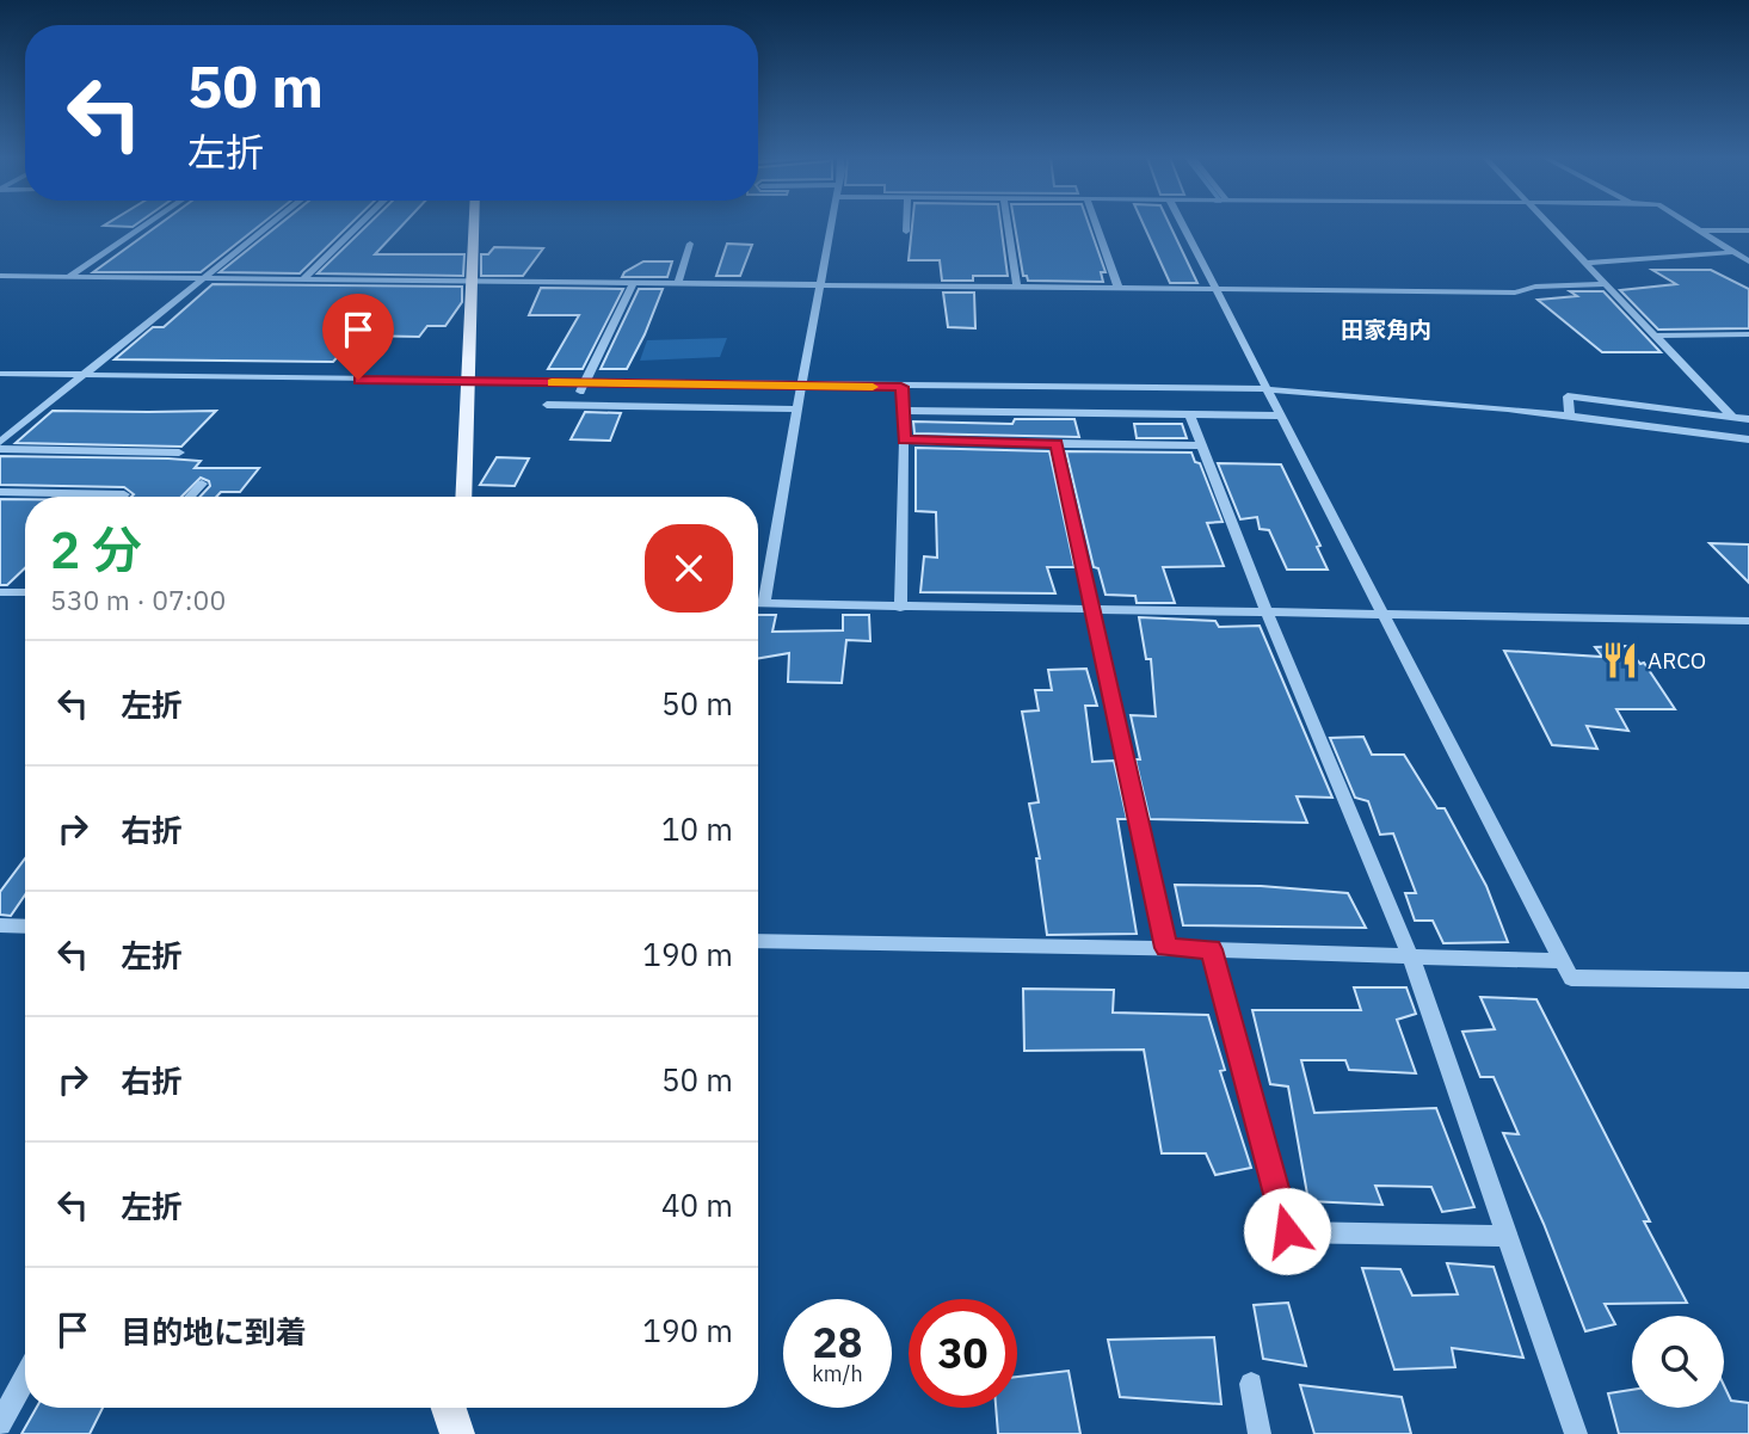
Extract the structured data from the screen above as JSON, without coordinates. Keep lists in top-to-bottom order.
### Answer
{
  "districts": ["田家角内"],
  "places": {
    "restaurant": ["ARCO"]
  },
  "page": {
    "turn": ["50 m", "左折"],
    "heading": ["2 分", "530 m · 07:00"],
    "list": [
      {
        "name": "左折",
        "value": "50 m"
      },
      {
        "name": "右折",
        "value": "10 m"
      },
      {
        "name": "左折",
        "value": "190 m"
      },
      {
        "name": "右折",
        "value": "50 m"
      },
      {
        "name": "左折",
        "value": "40 m"
      },
      {
        "name": "目的地に到着",
        "value": "190 m"
      }
    ],
    "speed": "28 km/h",
    "limit": "30"
  }
}
